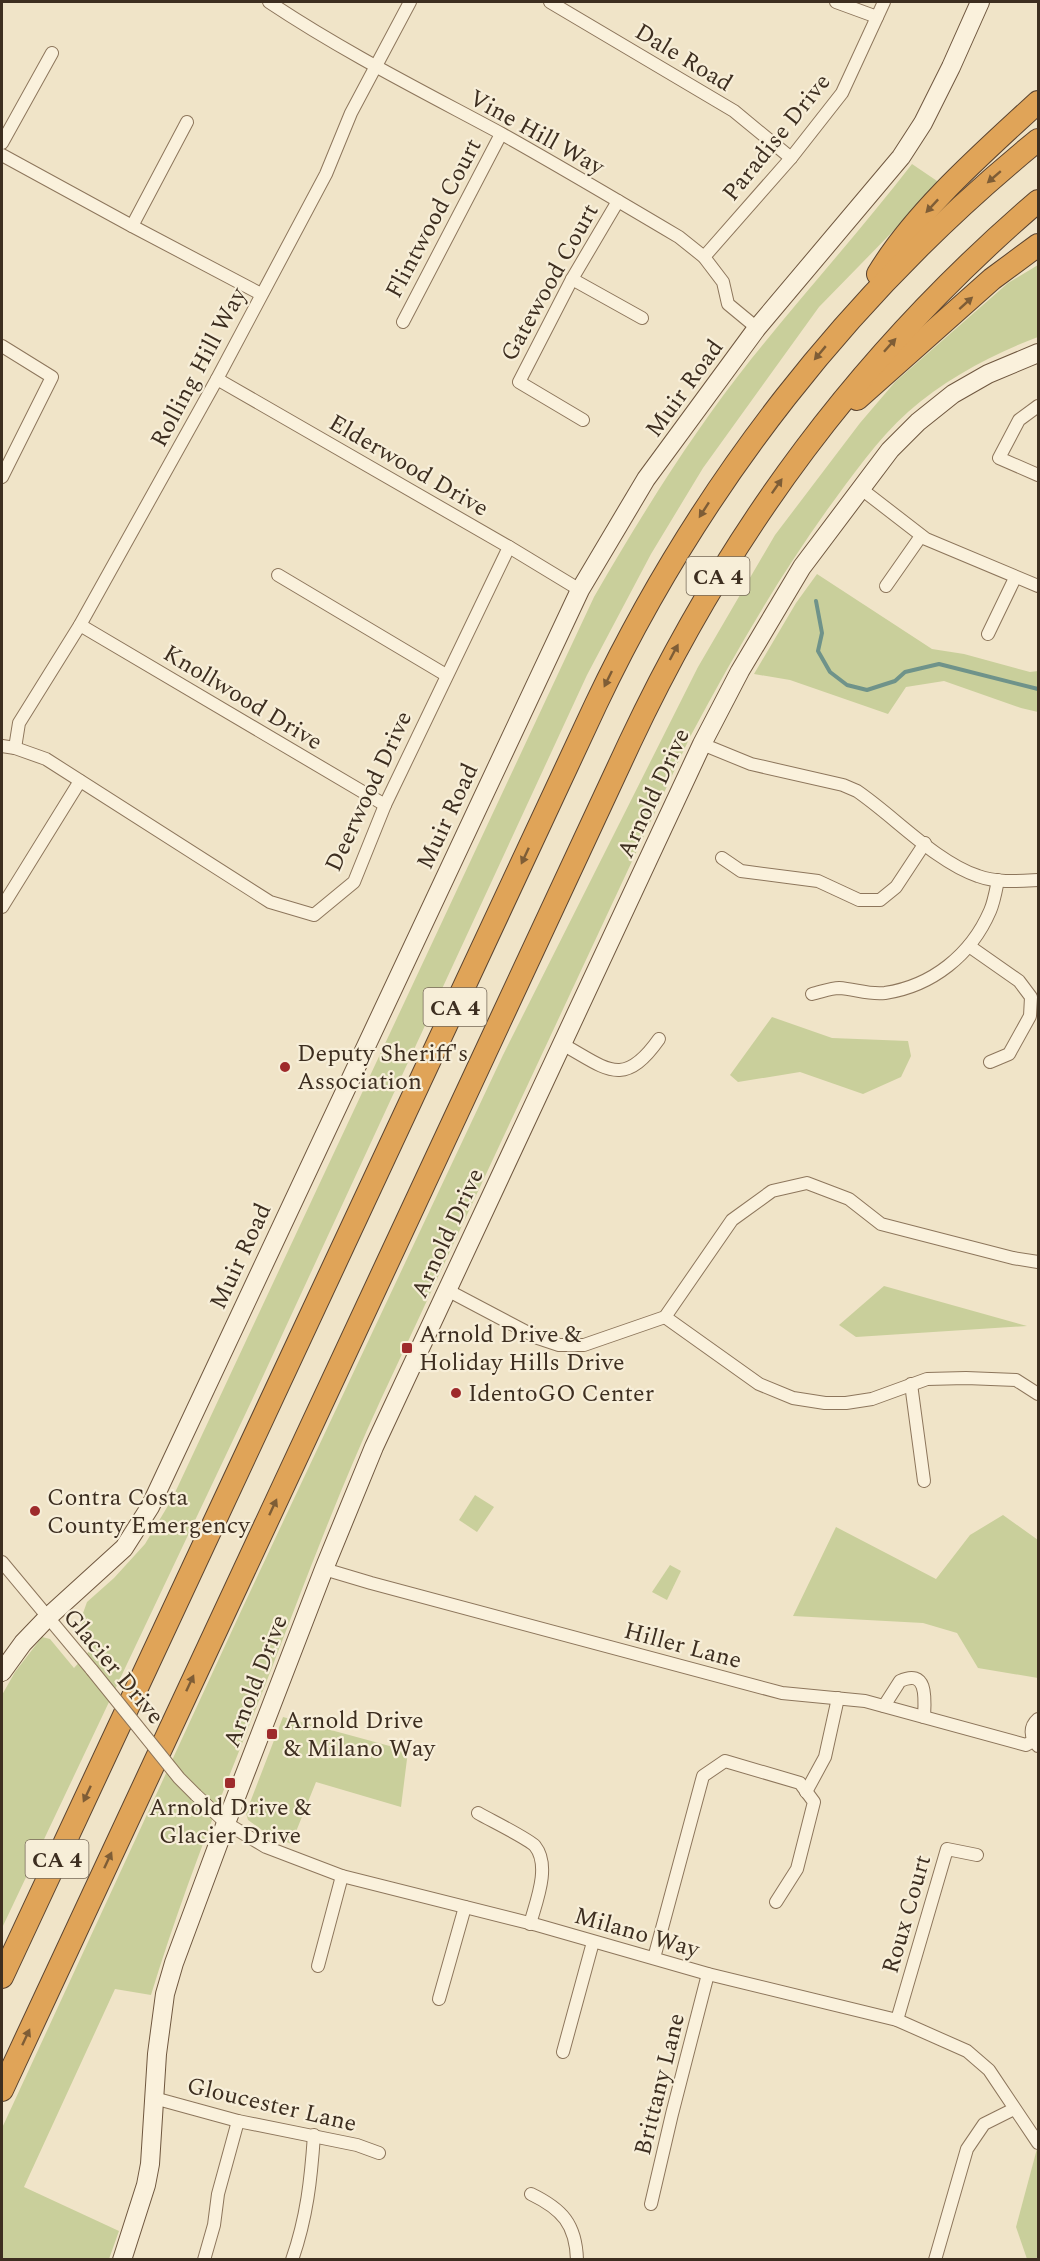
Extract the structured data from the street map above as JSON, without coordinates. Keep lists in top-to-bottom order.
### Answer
{
  "streets": {
    "highway": ["CA 4"],
    "street": [
      "Dale Road",
      "Vine Hill Way",
      "Paradise Drive",
      "Flintwood Court",
      "Gatewood Court",
      "Rolling Hill Way",
      "Muir Road",
      "Elderwood Drive",
      "Knollwood Drive",
      "Deerwood Drive",
      "Arnold Drive",
      "Hiller Lane",
      "Glacier Drive",
      "Roux Court",
      "Milano Way",
      "Brittany Lane",
      "Gloucester Lane"
    ]
  },
  "crossings": [
    ["Dale Road", "Paradise Drive"],
    ["Vine Hill Way", "Paradise Drive"],
    ["Vine Hill Way", "Flintwood Court"],
    ["Vine Hill Way", "Gatewood Court"],
    ["Vine Hill Way", "Rolling Hill Way"],
    ["Vine Hill Way", "Muir Road"],
    ["Rolling Hill Way", "Elderwood Drive"],
    ["Rolling Hill Way", "Knollwood Drive"],
    ["Rolling Hill Way", "Deerwood Drive"],
    ["Muir Road", "Elderwood Drive"],
    ["Muir Road", "Glacier Drive"],
    ["Elderwood Drive", "Deerwood Drive"],
    ["Knollwood Drive", "Deerwood Drive"],
    ["Arnold Drive", "Hiller Lane"],
    ["Arnold Drive", "Milano Way"],
    ["Arnold Drive", "Gloucester Lane"],
    ["Glacier Drive", "Milano Way"],
    ["Roux Court", "Milano Way"],
    ["Milano Way", "Brittany Lane"]
  ],
  "places": {
    "other": ["Deputy Sheriff's Association", "IdentoGO Center", "Contra Costa County Emergency"],
    "transit": ["Arnold Drive & Holiday Hills Drive", "Arnold Drive & Milano Way", "Arnold Drive & Glacier Drive"]
  }
}
